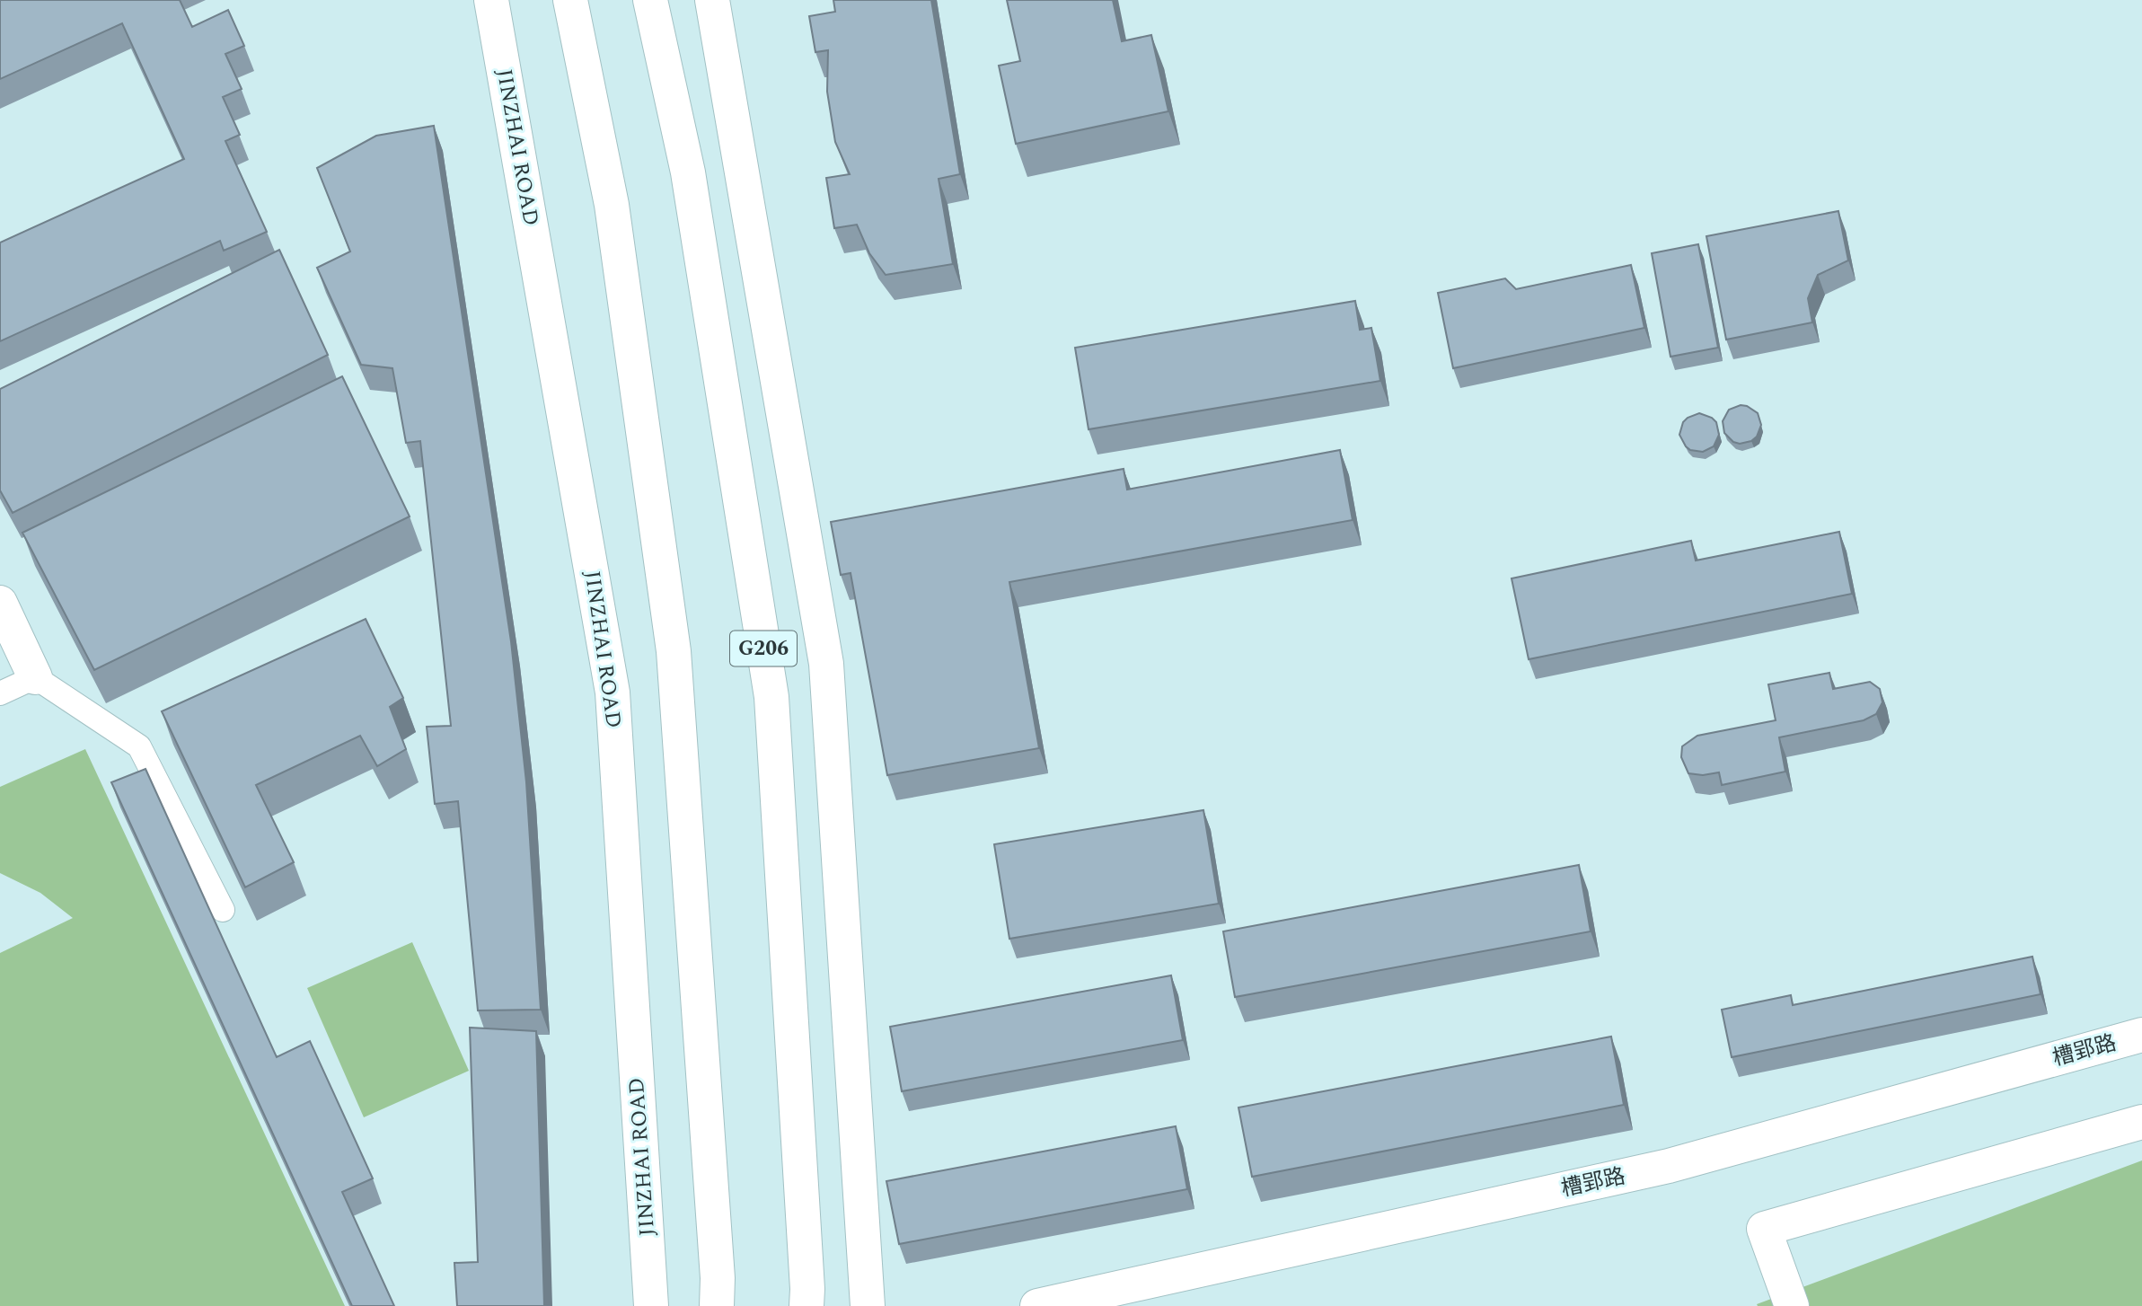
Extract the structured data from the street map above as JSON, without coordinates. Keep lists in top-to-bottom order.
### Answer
{
  "streets": {
    "main road": ["JINZHAI ROAD", "G206", "槽郢路"]
  }
}
